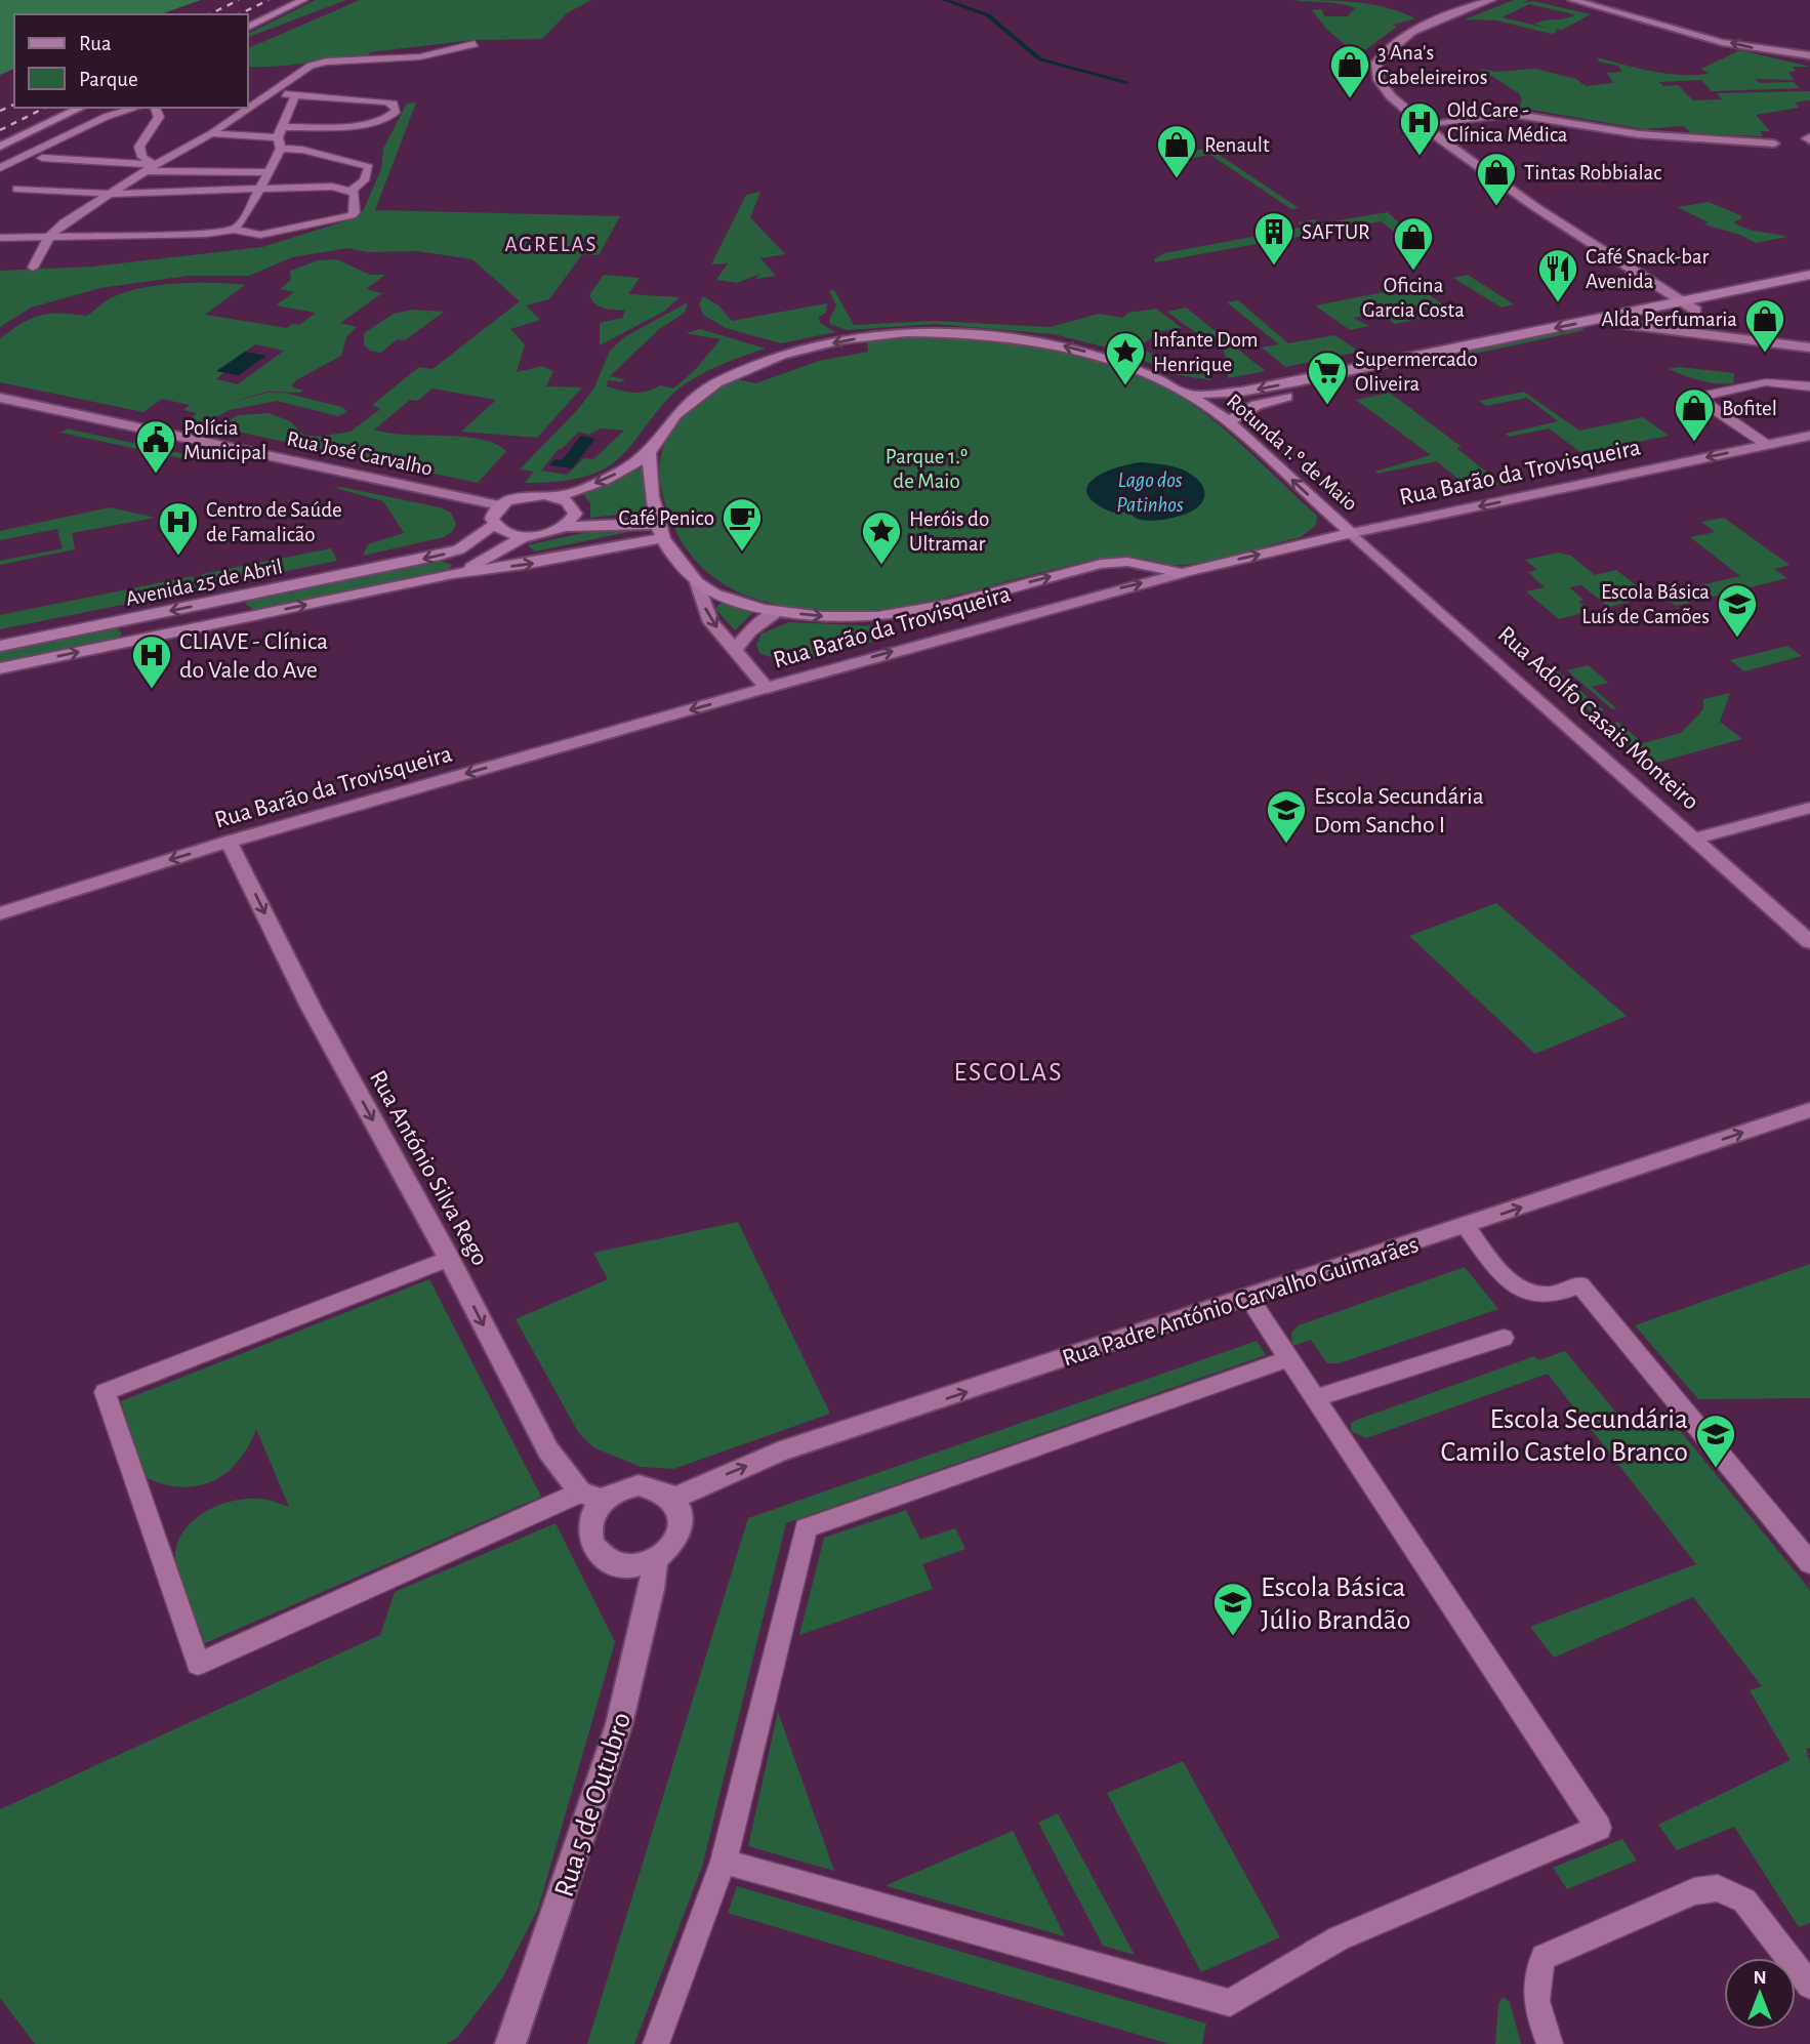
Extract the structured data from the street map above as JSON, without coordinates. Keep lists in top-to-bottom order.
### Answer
{
  "streets": {
    "main road": ["Rotunda 1.º de Maio", "Rua Barão da Trovisqueira", "Avenida 25 de Abril"],
    "street": [
      "Rua José Carvalho",
      "Rua Adolfo Casais Monteiro",
      "Rua António Silva Rego",
      "Rua Padre António Carvalho Guimarães",
      "Rua 5 de Outubro"
    ]
  },
  "crossings": [
    ["Rotunda 1.º de Maio", "Rua Barão da Trovisqueira"],
    ["Rotunda 1.º de Maio", "Rua Adolfo Casais Monteiro"],
    ["Rua Barão da Trovisqueira", "Rua Adolfo Casais Monteiro"],
    ["Rua Barão da Trovisqueira", "Rua António Silva Rego"],
    ["Rua António Silva Rego", "Rua Padre António Carvalho Guimarães"],
    ["Rua António Silva Rego", "Rua 5 de Outubro"],
    ["Rua Padre António Carvalho Guimarães", "Rua 5 de Outubro"]
  ],
  "one_way": ["Rua António Silva Rego", "Rua Padre António Carvalho Guimarães"],
  "districts": ["AGRELAS", "ESCOLAS"],
  "water": ["Lago dos Patinhos"],
  "parks": ["Parque 1.º de Maio"],
  "places": {
    "shop": [
      "3 Ana's Cabeleireiros",
      "Renault",
      "Tintas Robbialac",
      "Oficina Garcia Costa",
      "Alda Perfumaria",
      "Bofitel"
    ],
    "hospital": ["Old Care - Clínica Médica", "Centro de Saúde de Famalicão", "CLIAVE - Clínica do Vale do Ave"],
    "building": ["SAFTUR"],
    "restaurant": ["Café Snack-bar Avenida"],
    "place": ["Infante Dom Henrique", "Heróis do Ultramar"],
    "supermarket": ["Supermercado Oliveira"],
    "public building": ["Polícia Municipal"],
    "cafe": ["Café Penico"],
    "school or university": [
      "Escola Básica Luís de Camões",
      "Escola Secundária Dom Sancho I",
      "Escola Secundária Camilo Castelo Branco",
      "Escola Básica Júlio Brandão"
    ]
  },
  "legend": ["Rua", "Parque"],
  "north": "top"
}
